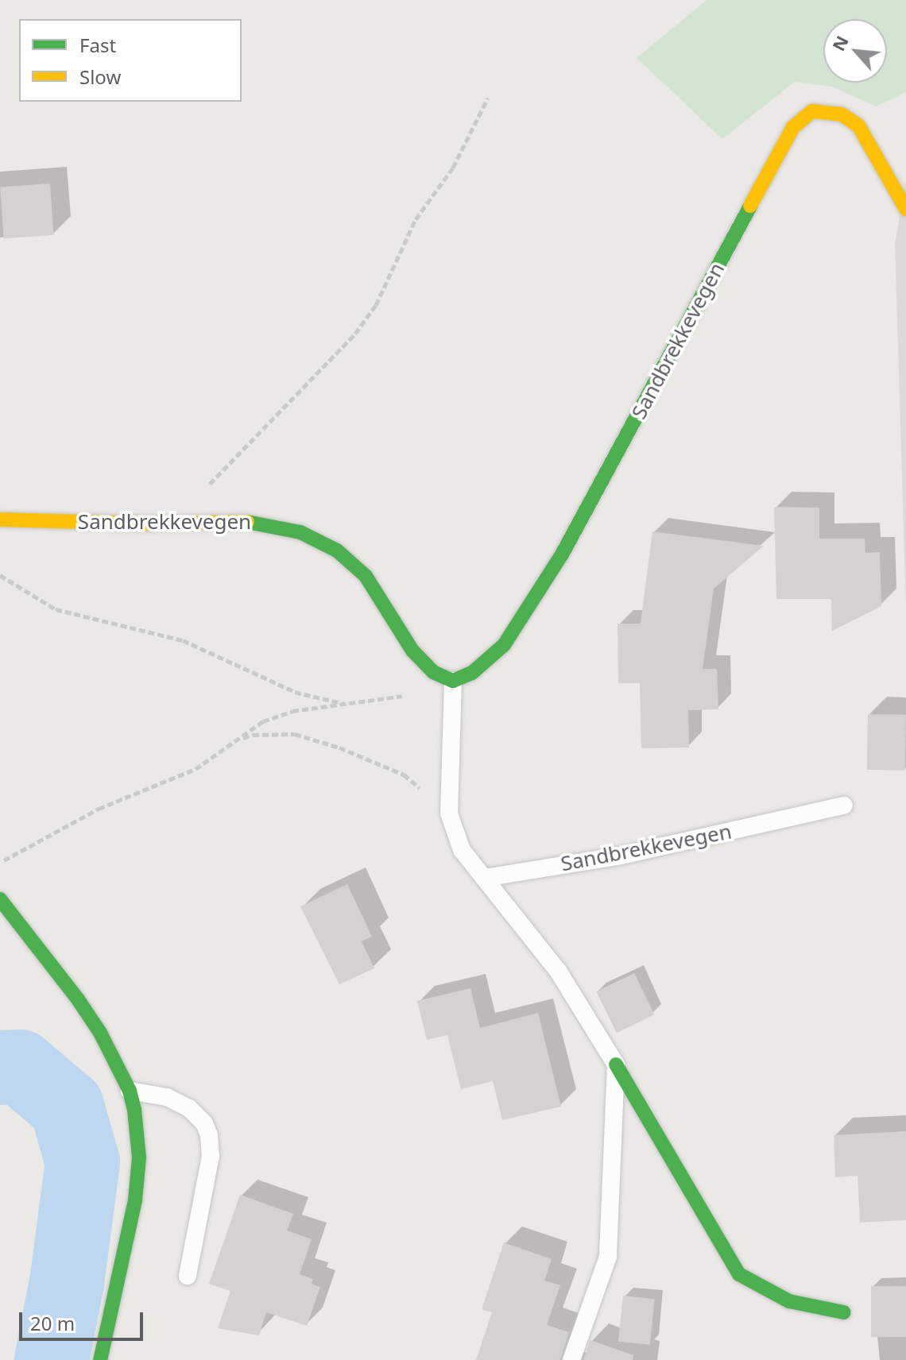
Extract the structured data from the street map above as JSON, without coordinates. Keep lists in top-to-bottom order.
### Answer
{
  "streets": {
    "street": ["Sandbrekkevegen"]
  },
  "legend": ["Fast", "Slow"],
  "scale_bar": "20 m",
  "north": "top left"
}
